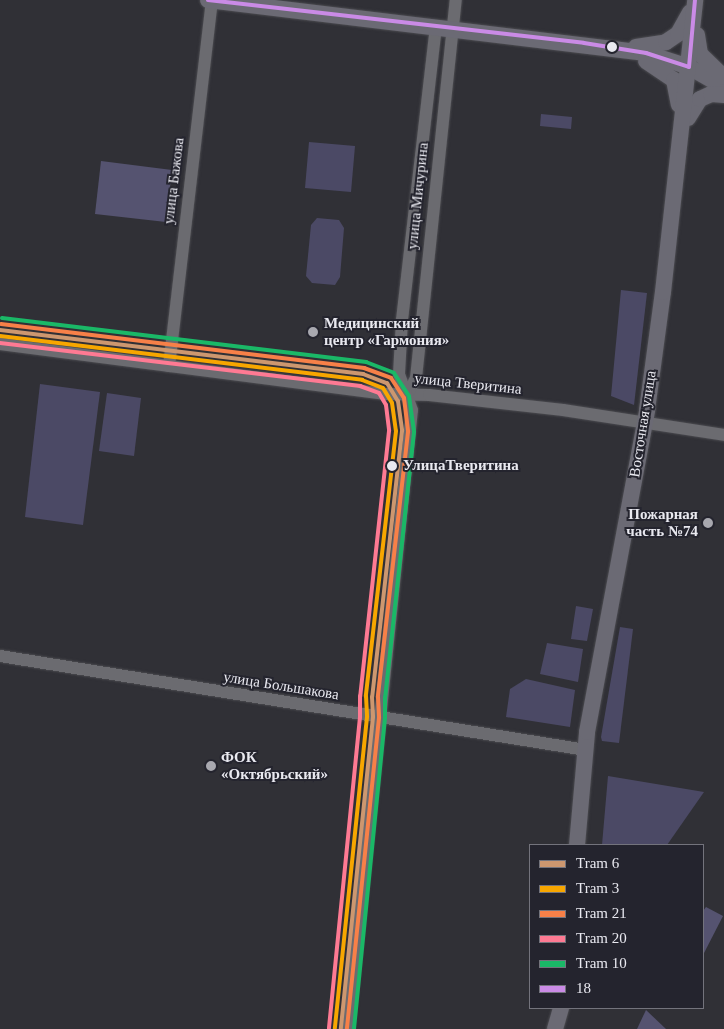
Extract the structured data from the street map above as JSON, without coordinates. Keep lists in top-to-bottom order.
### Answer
{
  "streets": {
    "main road": ["Восточная улица"],
    "street": [
      "улица Бажова",
      "улица Мичурина",
      "улица Тверитина",
      "улица Большакова"
    ]
  },
  "crossings": [
    ["улица Бажова", "улица Тверитина"],
    ["улица Мичурина", "улица Тверитина"],
    ["улица Мичурина", "улица Большакова"],
    ["улица Тверитина", "Восточная улица"],
    ["Восточная улица", "улица Большакова"]
  ],
  "places": [
    "Медицинский центр «Гармония»",
    "УлицаТверитина",
    "Пожарная часть №74",
    "ФОК «Октябрьский»"
  ],
  "lines": [
    "transit line 18",
    "tram line 10",
    "tram line 21",
    "tram line 6",
    "tram line 3",
    "tram line 20"
  ],
  "legend": [
    "Tram 6",
    "Tram 3",
    "Tram 21",
    "Tram 20",
    "Tram 10",
    "18"
  ]
}
